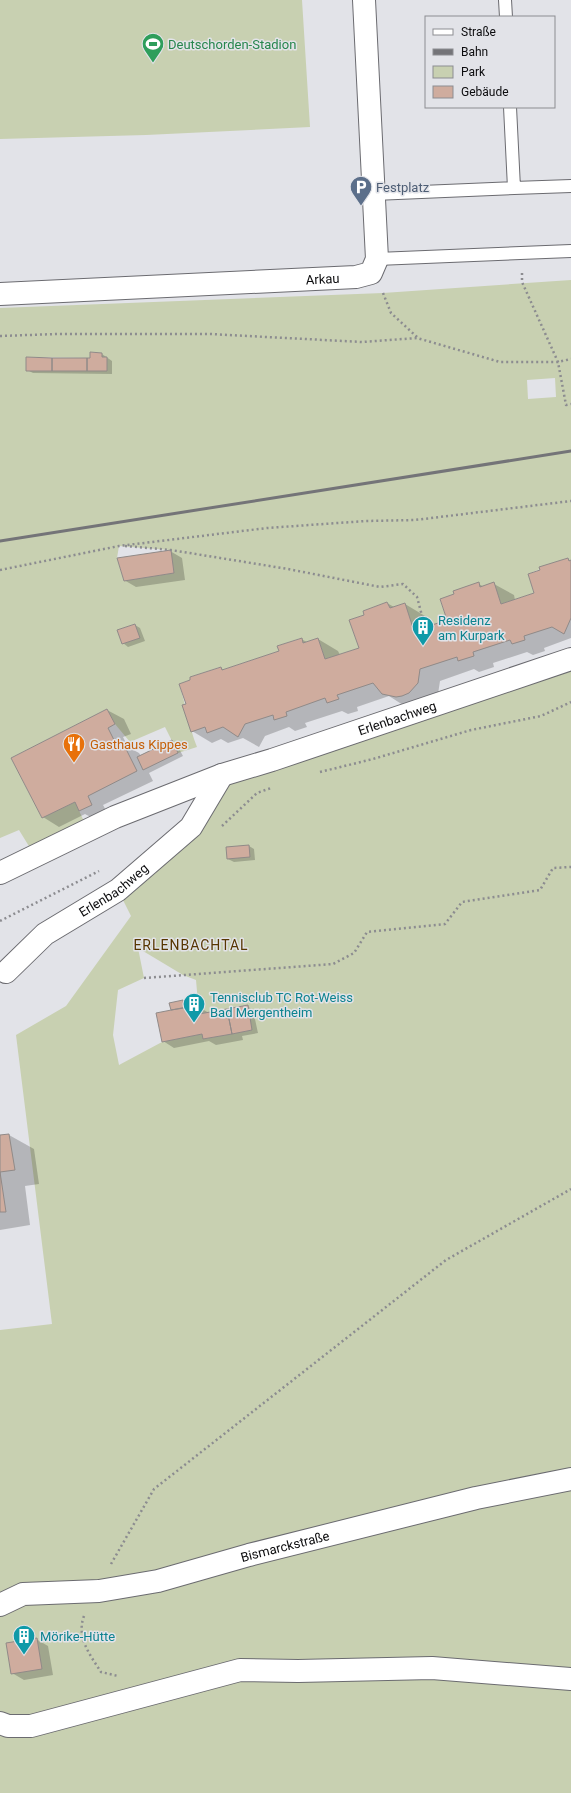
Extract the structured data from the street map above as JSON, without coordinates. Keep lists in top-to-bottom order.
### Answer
{
  "streets": {
    "street": ["Arkau", "Erlenbachweg", "Bismarckstraße"]
  },
  "districts": ["ERLENBACHTAL"],
  "places": {
    "sports": ["Deutschorden-Stadion"],
    "parking": ["Festplatz"],
    "building": ["Residenz am Kurpark", "Tennisclub TC Rot-Weiss Bad Mergentheim", "Mörike-Hütte"],
    "restaurant": ["Gasthaus Kippes"]
  },
  "legend": [
    "Straße",
    "Bahn",
    "Park",
    "Gebäude"
  ]
}
